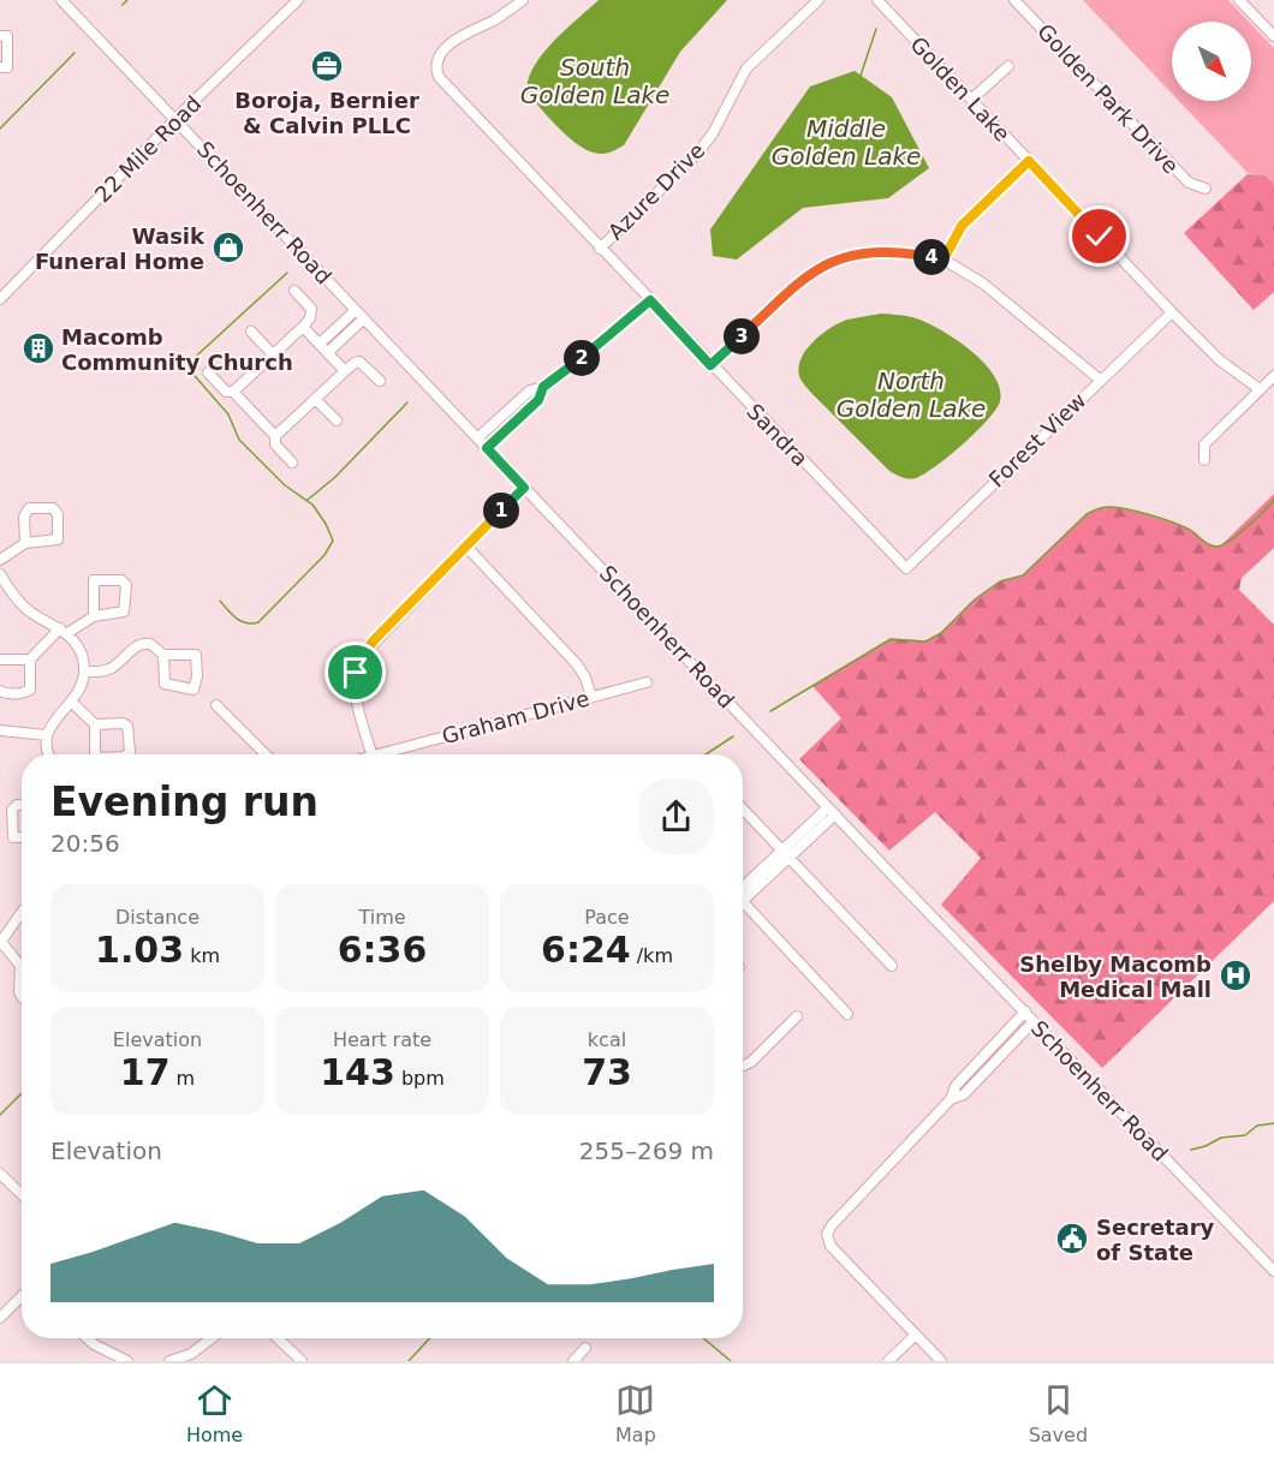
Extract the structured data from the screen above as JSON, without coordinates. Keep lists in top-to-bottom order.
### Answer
{
  "streets": {
    "street": [
      "Golden Lake",
      "Golden Park Drive",
      "22 Mile Road",
      "Azure Drive",
      "Schoenherr Road",
      "Sandra",
      "Forest View",
      "Graham Drive"
    ]
  },
  "crossings": [
    ["Golden Lake", "Forest View"],
    ["22 Mile Road", "Schoenherr Road"],
    ["Azure Drive", "Sandra"],
    ["Sandra", "Forest View"]
  ],
  "water": ["South Golden Lake", "Middle Golden Lake", "North Golden Lake"],
  "places": {
    "office": ["Boroja, Bernier & Calvin PLLC"],
    "shop": ["Wasik Funeral Home"],
    "building": ["Macomb Community Church"],
    "hospital": ["Shelby Macomb Medical Mall"],
    "public building": ["Secretary of State"]
  },
  "north": "bottom right",
  "page": {
    "pins": [
      "4",
      "3",
      "2",
      "1"
    ],
    "heading": ["Evening run", "20:56"],
    "stats": [
      ["Distance", "1.03 km"],
      ["Time", "6:36"],
      ["Pace", "6:24 /km"],
      ["Elevation", "17 m"],
      ["Heart rate", "143 bpm"],
      ["kcal", "73"]
    ],
    "chart": ["Elevation", "255–269 m"],
    "tabs": ["Home", "Map", "Saved"]
  }
}
